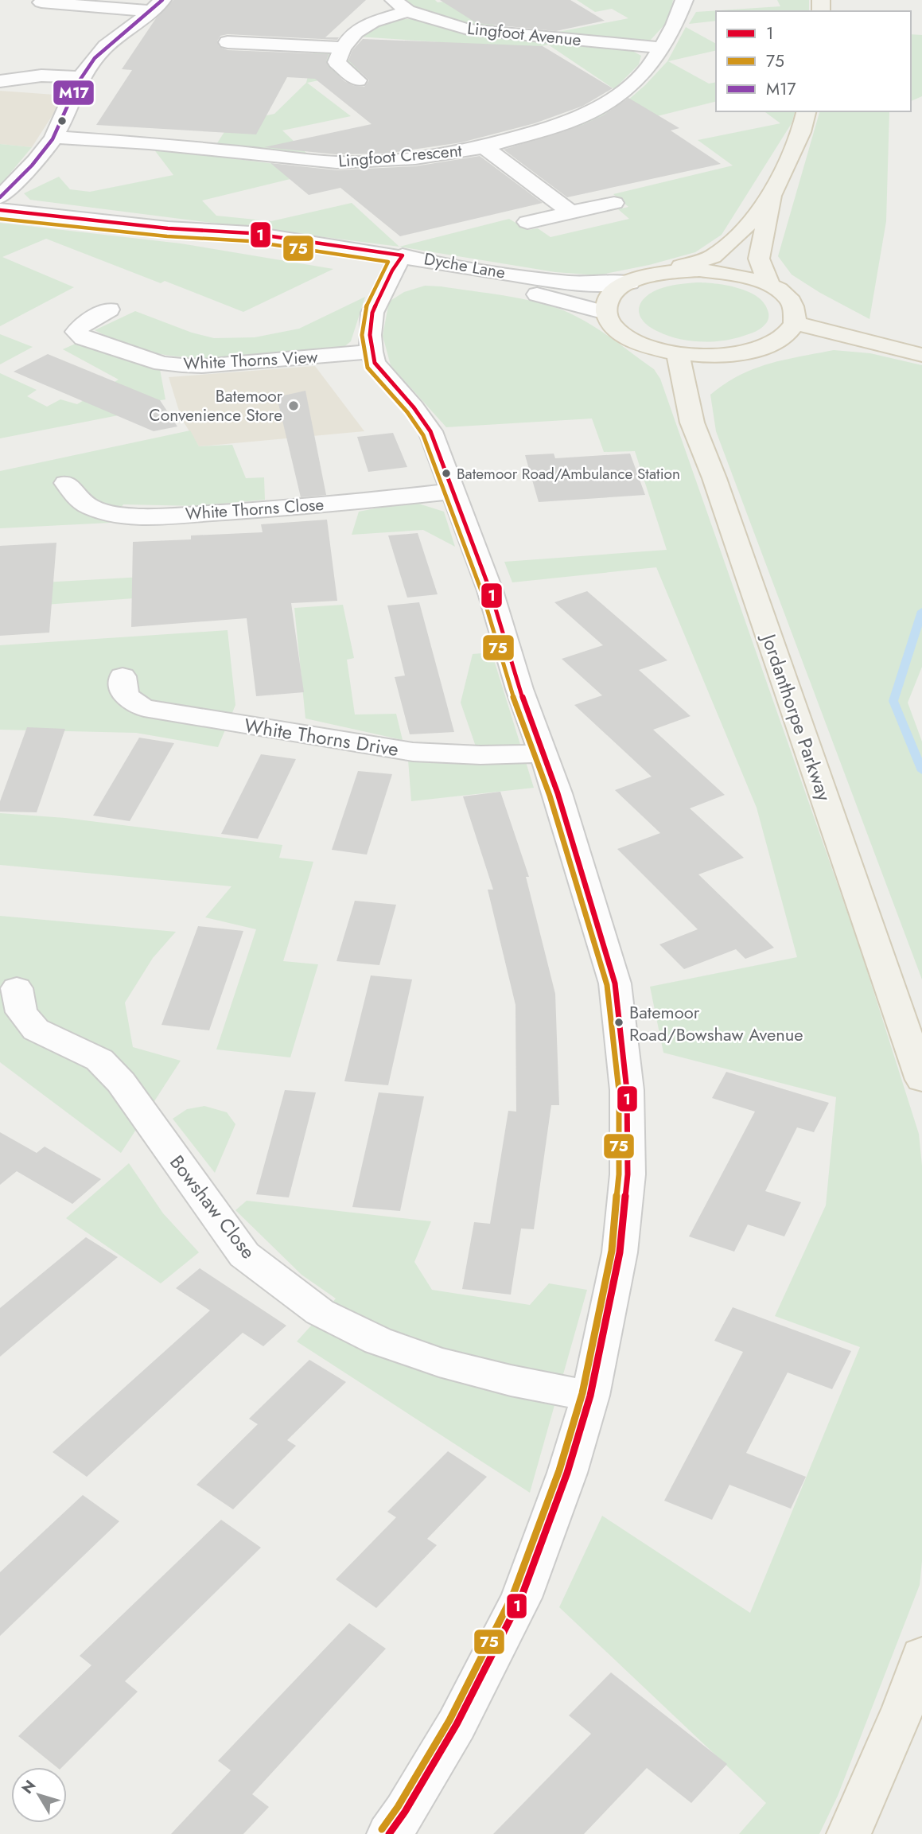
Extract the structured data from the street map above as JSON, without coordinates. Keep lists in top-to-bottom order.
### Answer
{
  "streets": {
    "main road": ["Dyche Lane", "Jordanthorpe Parkway"],
    "street": [
      "Lingfoot Avenue",
      "Lingfoot Crescent",
      "White Thorns View",
      "White Thorns Close",
      "White Thorns Drive",
      "Bowshaw Close"
    ]
  },
  "crossings": [
    ["Lingfoot Avenue", "Lingfoot Crescent"]
  ],
  "places": ["Batemoor Convenience Store", "Batemoor Road/Ambulance Station", "Batemoor Road/Bowshaw Avenue"],
  "lines": ["transit line M17", "transit line 1", "transit line 75"],
  "legend": ["1", "75", "M17"],
  "north": "top left"
}
